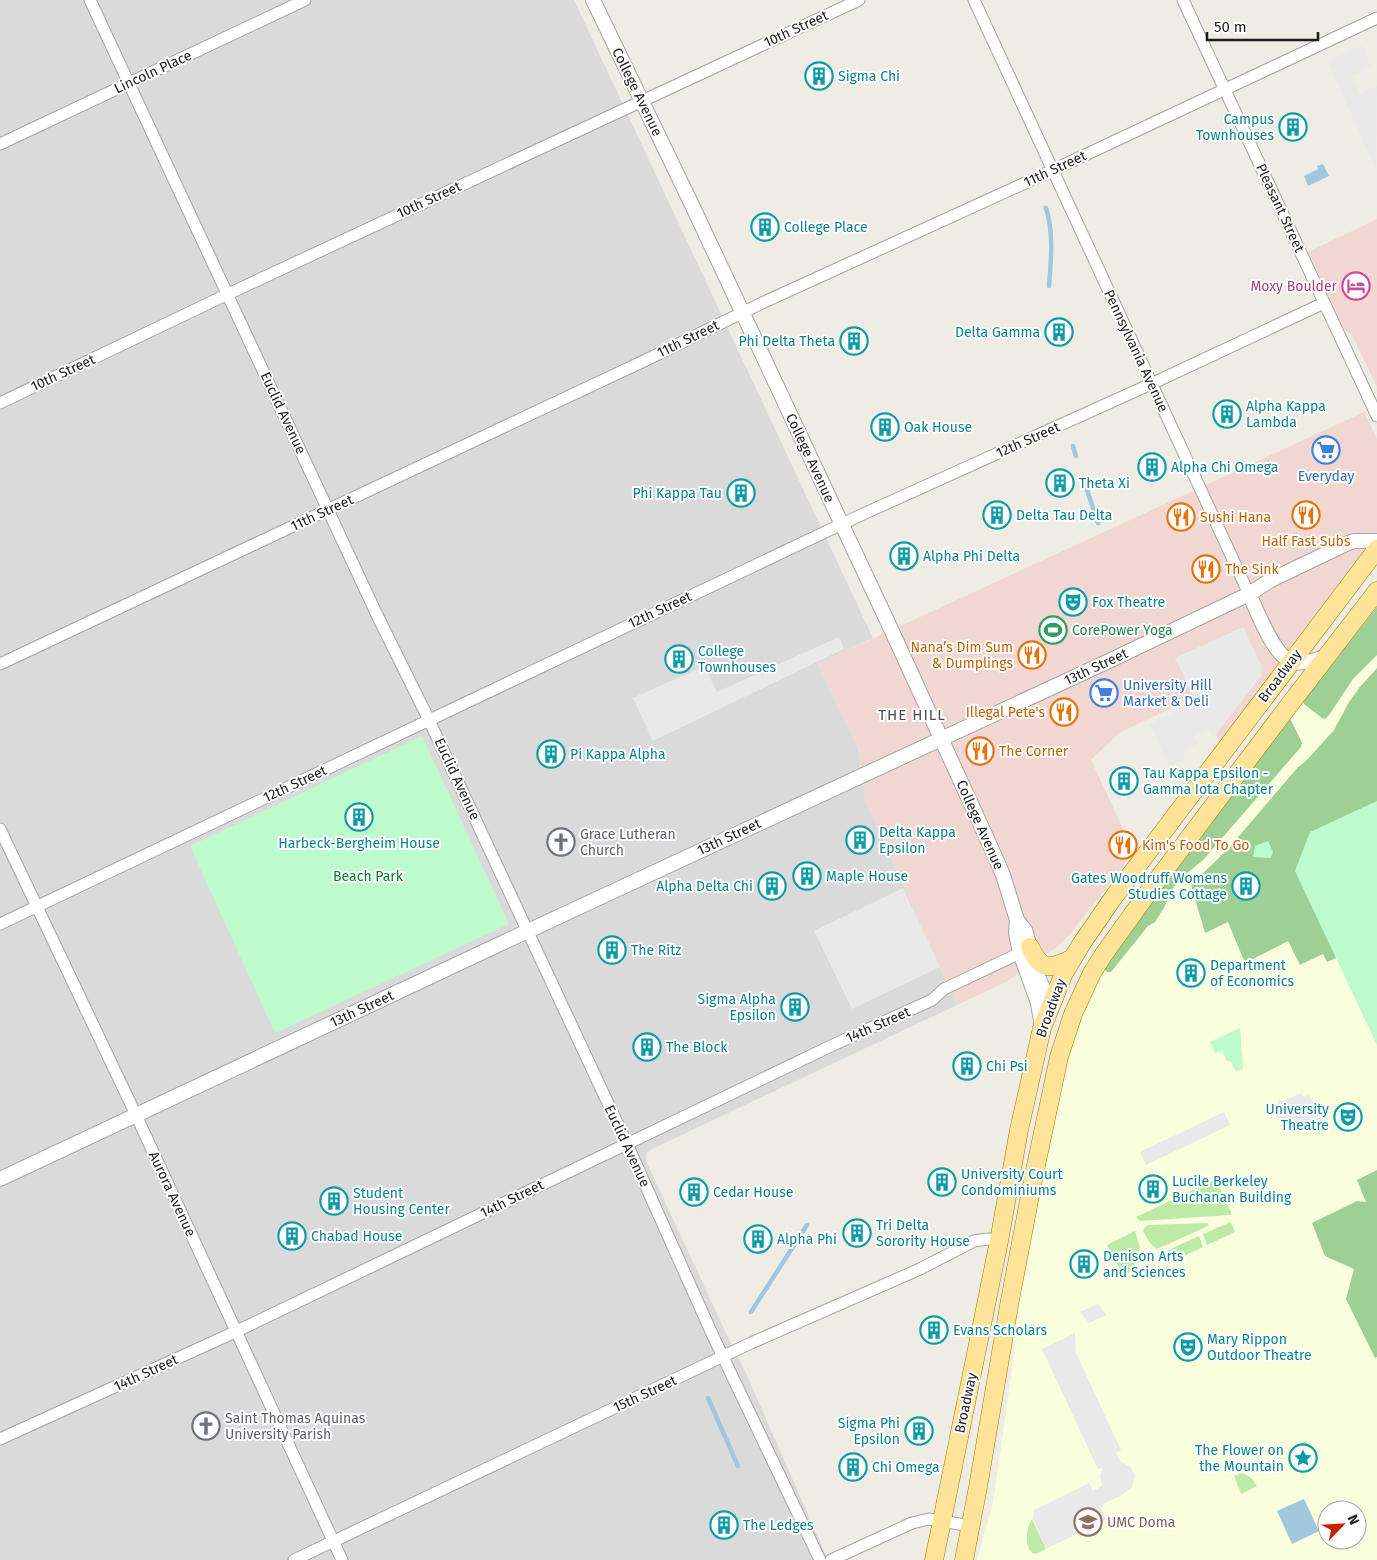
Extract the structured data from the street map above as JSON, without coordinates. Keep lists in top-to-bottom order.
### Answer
{
  "streets": {
    "main road": ["Broadway"],
    "street": [
      "10th Street",
      "Lincoln Place",
      "College Avenue",
      "11th Street",
      "Pleasant Street",
      "Pennsylvania Avenue",
      "Euclid Avenue",
      "12th Street",
      "13th Street",
      "14th Street",
      "Aurora Avenue",
      "15th Street"
    ]
  },
  "crossings": [
    ["10th Street", "College Avenue"],
    ["10th Street", "Euclid Avenue"],
    ["Lincoln Place", "Euclid Avenue"],
    ["College Avenue", "11th Street"],
    ["College Avenue", "12th Street"],
    ["College Avenue", "13th Street"],
    ["College Avenue", "Broadway"],
    ["College Avenue", "14th Street"],
    ["11th Street", "Pleasant Street"],
    ["11th Street", "Pennsylvania Avenue"],
    ["11th Street", "Euclid Avenue"],
    ["Pleasant Street", "12th Street"],
    ["Pennsylvania Avenue", "12th Street"],
    ["Pennsylvania Avenue", "13th Street"],
    ["Pennsylvania Avenue", "Broadway"],
    ["Euclid Avenue", "12th Street"],
    ["Euclid Avenue", "13th Street"],
    ["Euclid Avenue", "14th Street"],
    ["Euclid Avenue", "15th Street"],
    ["12th Street", "Aurora Avenue"],
    ["13th Street", "Aurora Avenue"],
    ["Broadway", "15th Street"],
    ["14th Street", "Aurora Avenue"],
    ["Aurora Avenue", "15th Street"]
  ],
  "districts": ["THE HILL"],
  "parks": ["Beach Park"],
  "places": {
    "building": [
      "Sigma Chi",
      "Campus Townhouses",
      "College Place",
      "Delta Gamma",
      "Phi Delta Theta",
      "Alpha Kappa Lambda",
      "Oak House",
      "Alpha Chi Omega",
      "Theta Xi",
      "Phi Kappa Tau",
      "Delta Tau Delta",
      "Alpha Phi Delta",
      "College Townhouses",
      "Pi Kappa Alpha",
      "Tau Kappa Epsilon - Gamma Iota Chapter",
      "Harbeck-Bergheim House",
      "Delta Kappa Epsilon",
      "Maple House",
      "Alpha Delta Chi",
      "Gates Woodruff Womens Studies Cottage",
      "The Ritz",
      "Department of Economics",
      "Sigma Alpha Epsilon",
      "The Block",
      "Chi Psi",
      "University Court Condominiums",
      "Lucile Berkeley Buchanan Building",
      "Cedar House",
      "Student Housing Center",
      "Tri Delta Sorority House",
      "Chabad House",
      "Alpha Phi",
      "Denison Arts and Sciences",
      "Evans Scholars",
      "Sigma Phi Epsilon",
      "Chi Omega",
      "The Ledges"
    ],
    "hotel": ["Moxy Boulder"],
    "supermarket": ["Everyday", "University Hill Market & Deli"],
    "restaurant": [
      "Half Fast Subs",
      "Sushi Hana",
      "The Sink",
      "Nana’s Dim Sum & Dumplings",
      "Illegal Pete's",
      "The Corner",
      "Kim's Food To Go"
    ],
    "theatre": ["Fox Theatre", "University Theatre", "Mary Rippon Outdoor Theatre"],
    "sports": ["CorePower Yoga"],
    "church": ["Grace Lutheran Church", "Saint Thomas Aquinas University Parish"],
    "place": ["The Flower on the Mountain"],
    "school or university": ["UMC Doma"]
  },
  "scale_bar": "50 m",
  "north": "top right"
}
